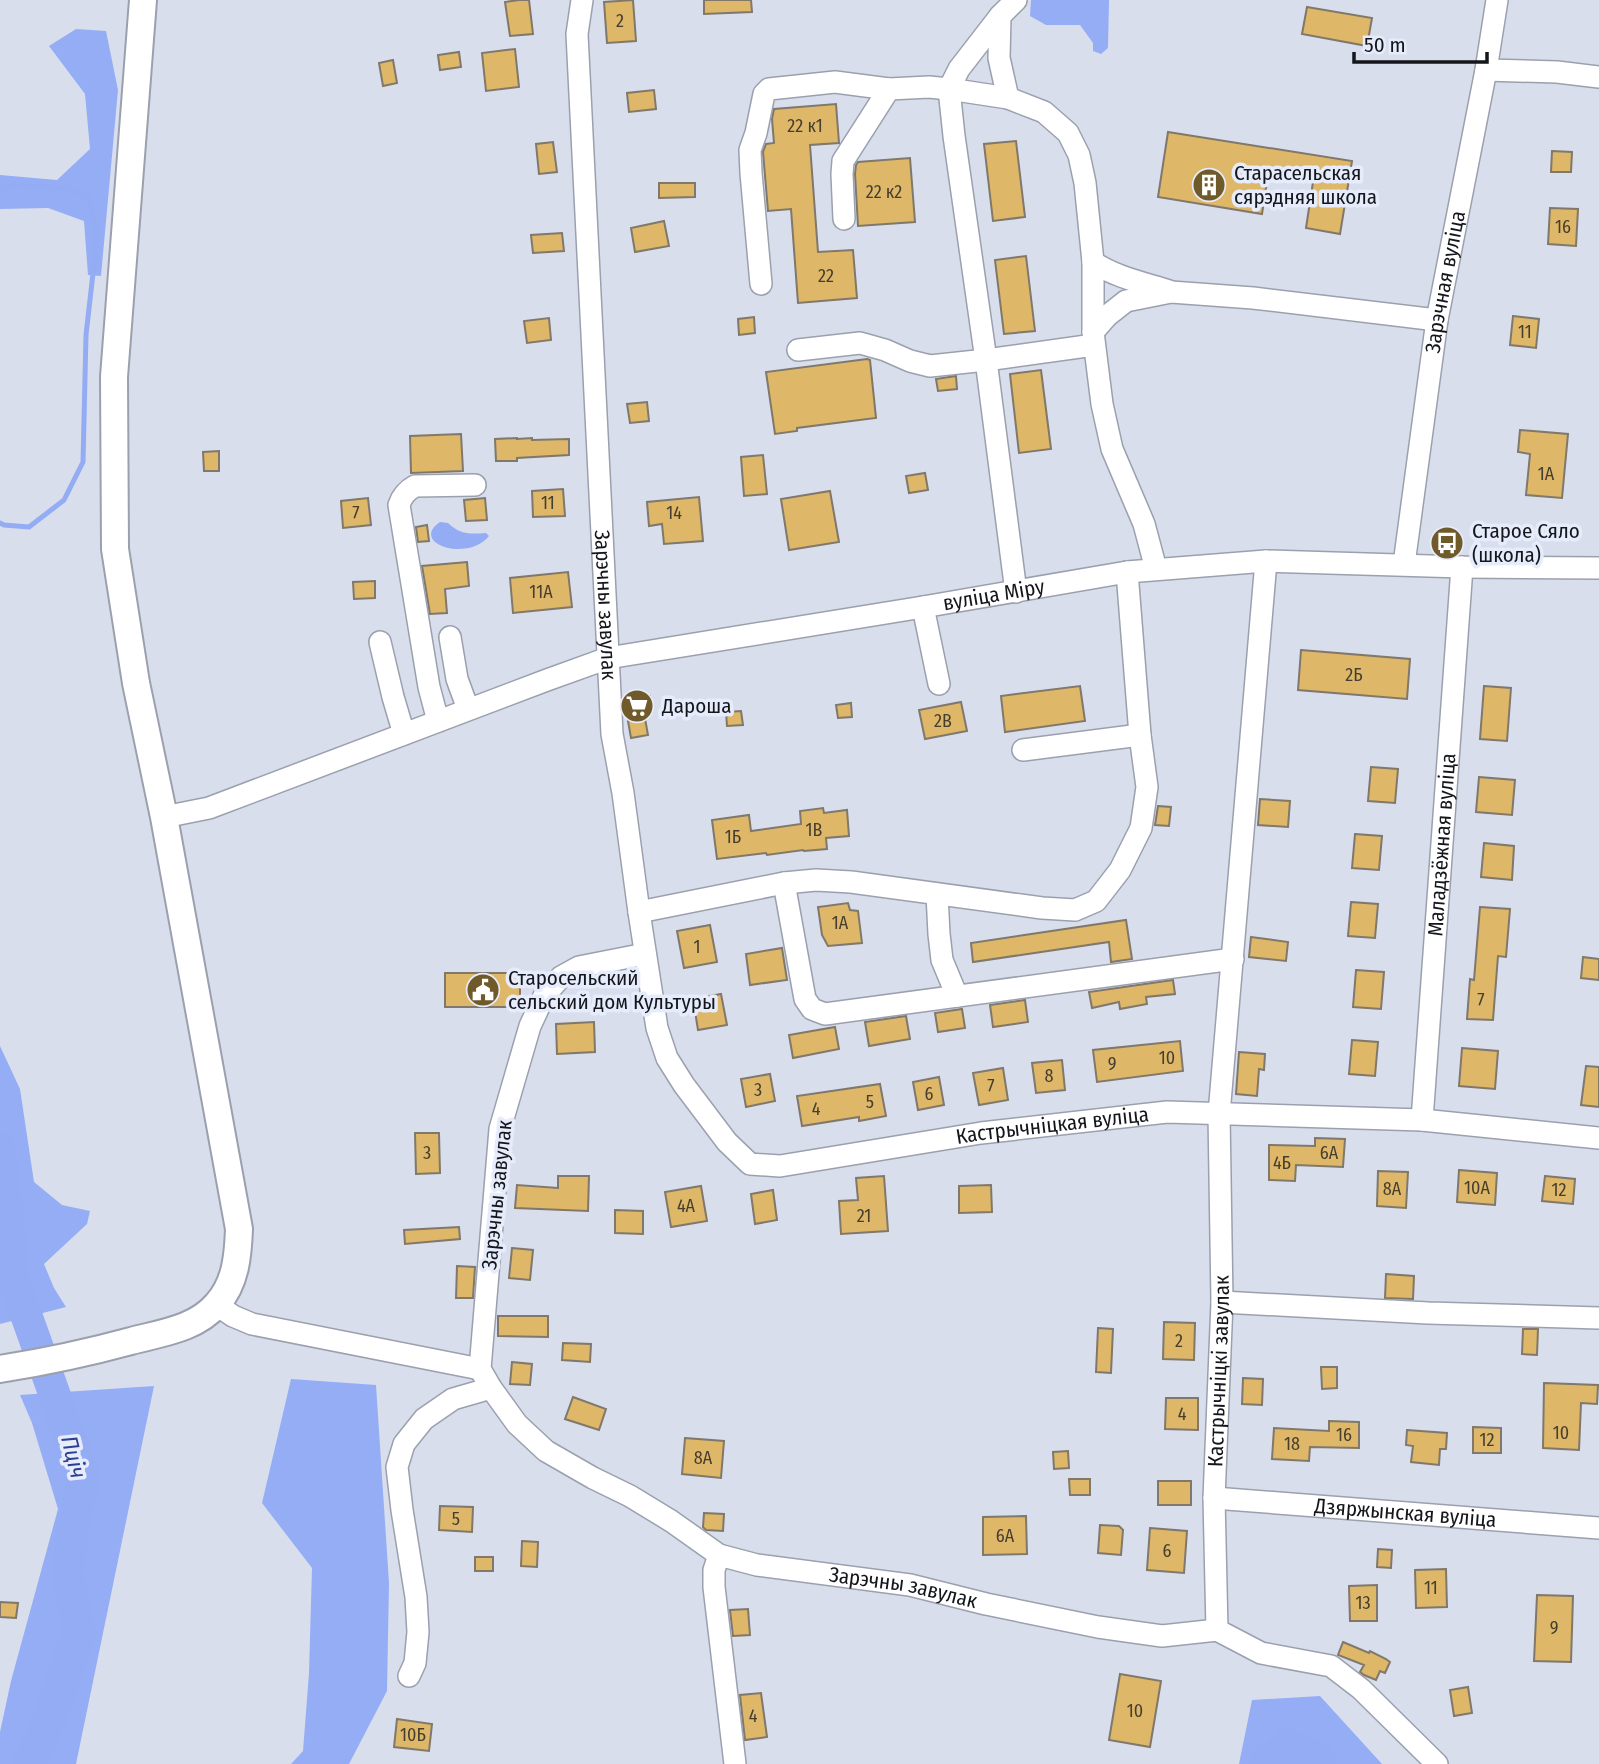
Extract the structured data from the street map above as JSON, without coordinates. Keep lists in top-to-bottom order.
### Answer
{
  "streets": {
    "street": [
      "Зарэчная вуліца",
      "вуліца Міру",
      "Зарэчны завулак",
      "Маладзёжная вуліца",
      "Кастрычніцкая вуліца",
      "Кастрычніцкі завулак",
      "Дзяржынская вуліца"
    ]
  },
  "crossings": [
    ["Зарэчная вуліца", "вуліца Міру"],
    ["вуліца Міру", "Зарэчны завулак"],
    ["вуліца Міру", "Маладзёжная вуліца"],
    ["вуліца Міру", "Кастрычніцкі завулак"],
    ["Зарэчны завулак", "Кастрычніцкая вуліца"],
    ["Зарэчны завулак", "Кастрычніцкі завулак"],
    ["Маладзёжная вуліца", "Кастрычніцкая вуліца"],
    ["Кастрычніцкая вуліца", "Кастрычніцкі завулак"],
    ["Кастрычніцкі завулак", "Дзяржынская вуліца"]
  ],
  "water": ["Пціч"],
  "places": {
    "building": ["Старасельская сярэдняя школа"],
    "bus stop": ["Старое Сяло (школа)"],
    "supermarket": ["Дароша"],
    "public building": ["Старосельский сельский дом Культуры"]
  },
  "house_numbers": [
    "2",
    "22 к1",
    "22 к2",
    "16",
    "22",
    "11",
    "1А",
    "11",
    "7",
    "14",
    "11А",
    "2Б",
    "2В",
    "1В",
    "1Б",
    "1А",
    "1",
    "7",
    "10",
    "9",
    "8",
    "7",
    "3",
    "6",
    "5",
    "4",
    "3",
    "6А",
    "4Б",
    "10А",
    "8А",
    "12",
    "4А",
    "21",
    "2",
    "4",
    "10",
    "16",
    "12",
    "18",
    "8А",
    "5",
    "6А",
    "6",
    "11",
    "13",
    "9",
    "10",
    "4",
    "10Б"
  ],
  "scale_bar": "50 m"
}
